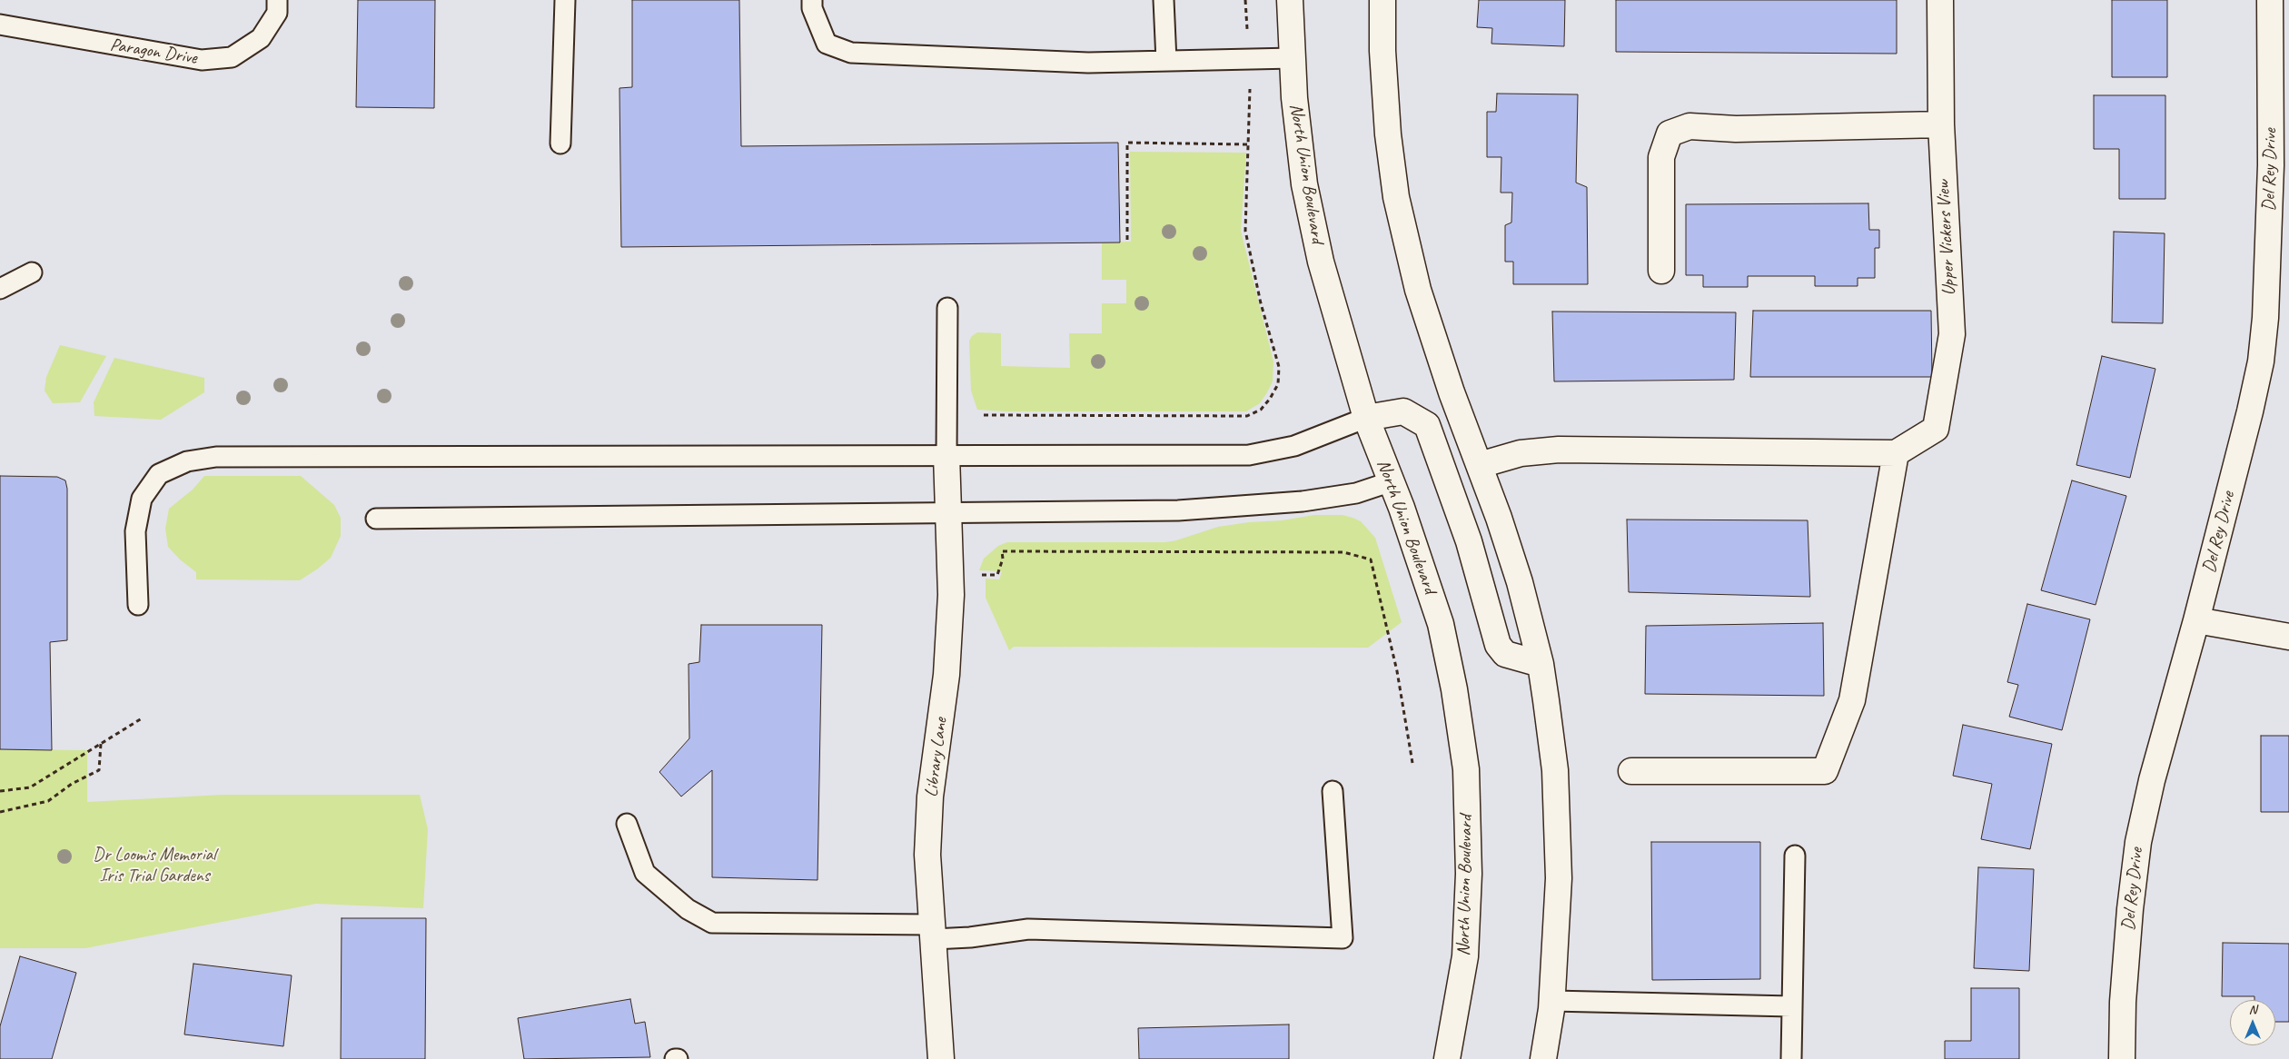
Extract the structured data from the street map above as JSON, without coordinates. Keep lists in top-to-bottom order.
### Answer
{
  "streets": {
    "street": [
      "Del Rey Drive",
      "North Union Boulevard",
      "Upper Vickers View",
      "Library Lane"
    ],
    "lane": ["Paragon Drive"]
  },
  "parks": ["Dr Loomis Memorial Iris Trial Gardens"],
  "north": "top"
}
